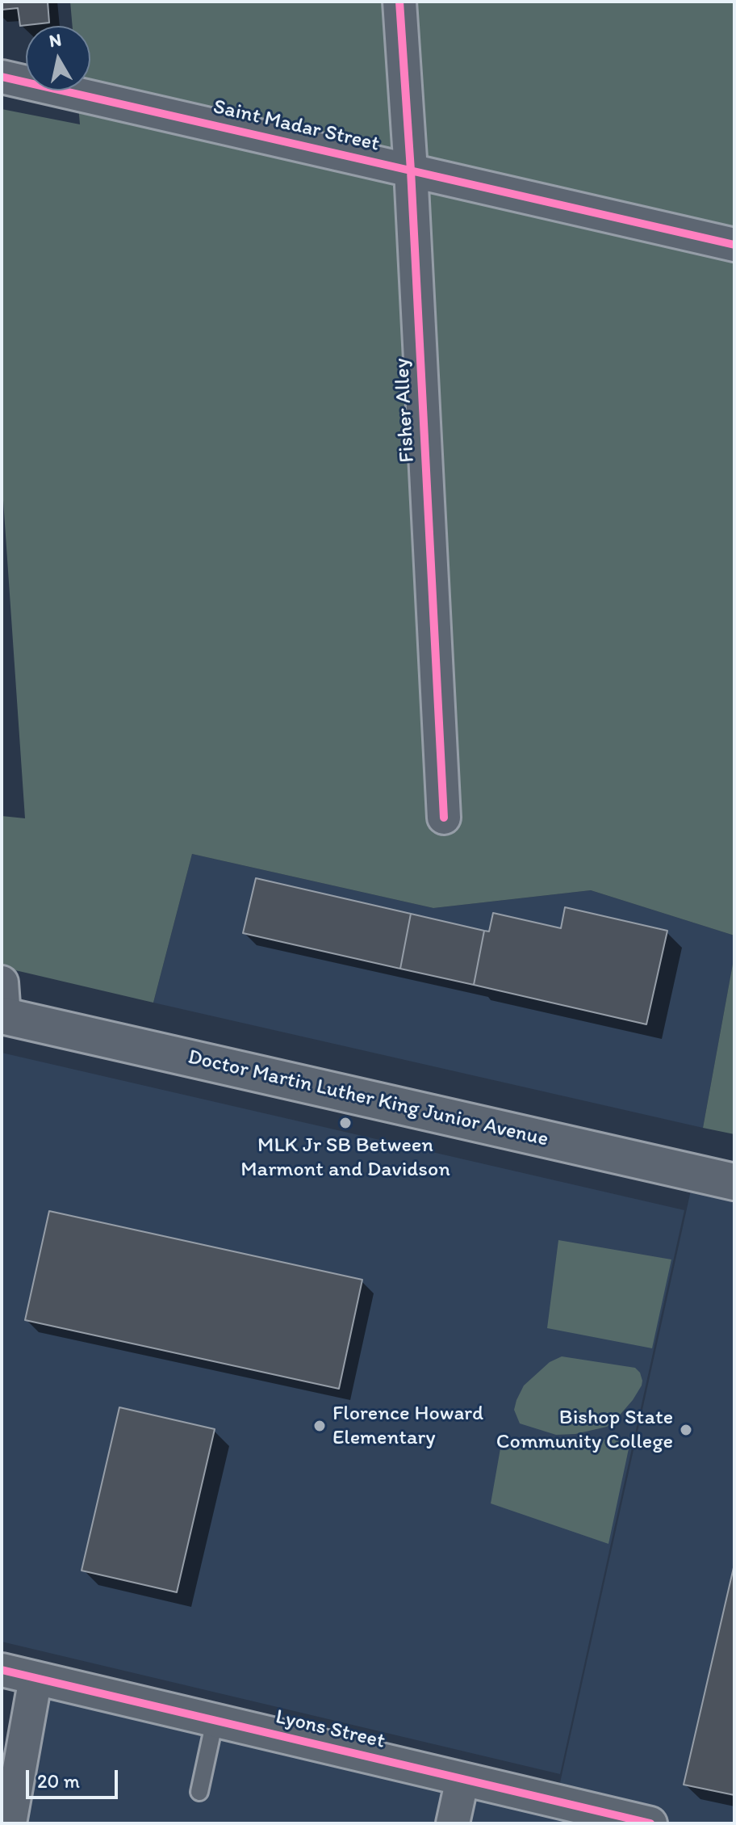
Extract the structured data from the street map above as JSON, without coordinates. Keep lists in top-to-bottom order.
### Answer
{
  "streets": {
    "main road": ["Doctor Martin Luther King Junior Avenue"],
    "street": ["Saint Madar Street", "Fisher Alley", "Lyons Street"]
  },
  "crossings": [
    ["Saint Madar Street", "Fisher Alley"]
  ],
  "places": ["MLK Jr SB Between Marmont and Davidson", "Florence Howard Elementary", "Bishop State Community College"],
  "scale_bar": "20 m",
  "north": "top"
}
